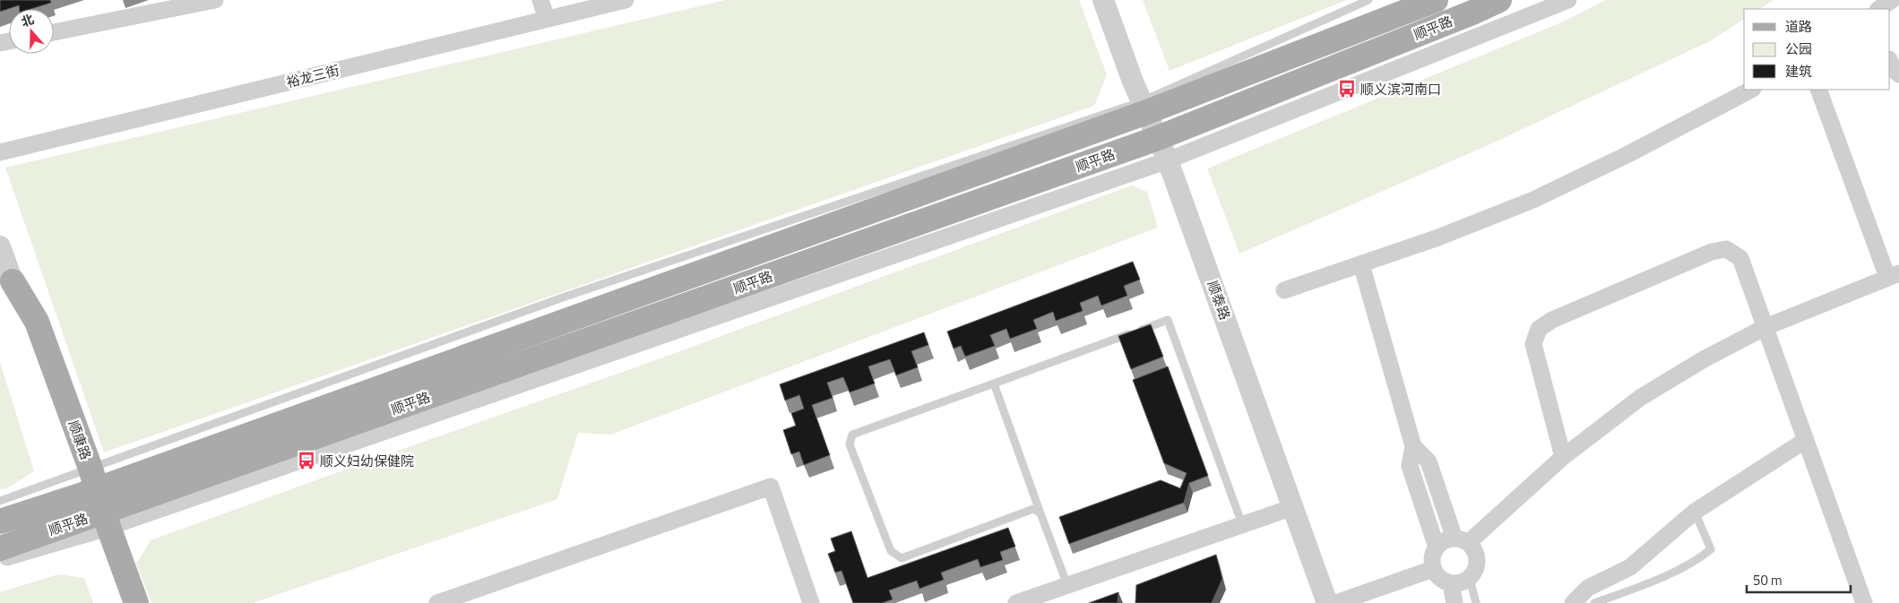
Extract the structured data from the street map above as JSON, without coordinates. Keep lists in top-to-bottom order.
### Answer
{
  "streets": {
    "main road": ["顺平路", "顺康路"],
    "street": ["裕龙三街", "顺泰路"]
  },
  "crossings": [
    ["顺平路", "顺泰路"],
    ["顺平路", "顺康路"]
  ],
  "places": {
    "bus stop": ["顺义滨河南口", "顺义妇幼保健院"]
  },
  "legend": ["道路", "公园", "建筑"],
  "scale_bar": "50 m",
  "north": "top"
}
